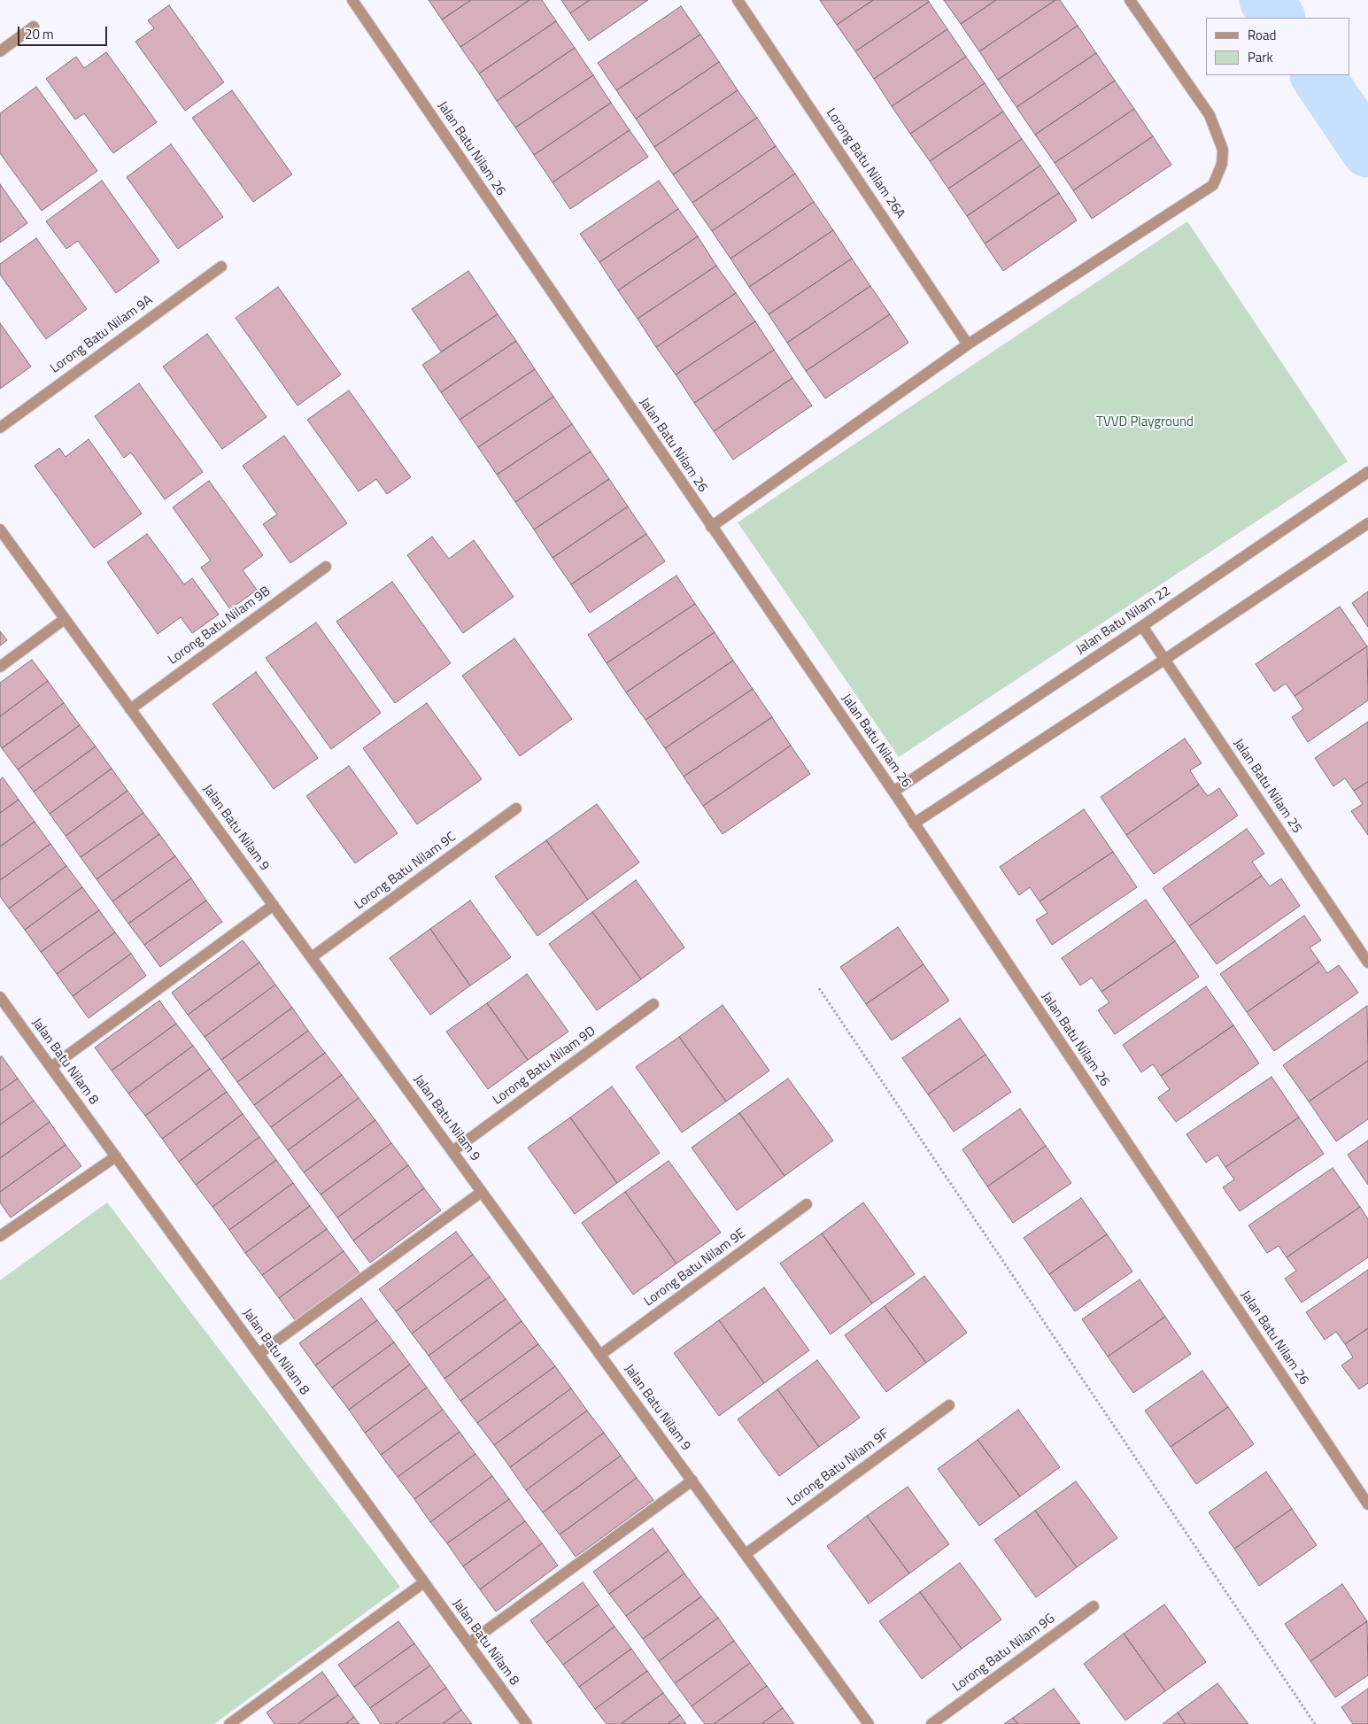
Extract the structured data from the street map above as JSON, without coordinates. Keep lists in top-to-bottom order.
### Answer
{
  "streets": {
    "street": [
      "Jalan Batu Nilam 26",
      "Lorong Batu Nilam 26A",
      "Lorong Batu Nilam 9A",
      "Jalan Batu Nilam 22",
      "Lorong Batu Nilam 9B",
      "Jalan Batu Nilam 25",
      "Jalan Batu Nilam 9",
      "Lorong Batu Nilam 9C",
      "Jalan Batu Nilam 8",
      "Lorong Batu Nilam 9D",
      "Lorong Batu Nilam 9E",
      "Lorong Batu Nilam 9F",
      "Lorong Batu Nilam 9G"
    ]
  },
  "crossings": [
    ["Jalan Batu Nilam 26", "Jalan Batu Nilam 22"],
    ["Jalan Batu Nilam 22", "Jalan Batu Nilam 25"],
    ["Lorong Batu Nilam 9B", "Jalan Batu Nilam 9"],
    ["Jalan Batu Nilam 9", "Lorong Batu Nilam 9C"],
    ["Jalan Batu Nilam 9", "Lorong Batu Nilam 9D"],
    ["Jalan Batu Nilam 9", "Lorong Batu Nilam 9E"],
    ["Jalan Batu Nilam 9", "Lorong Batu Nilam 9F"]
  ],
  "parks": ["TVVD Playground"],
  "legend": ["Road", "Park"],
  "scale_bar": "20 m"
}
